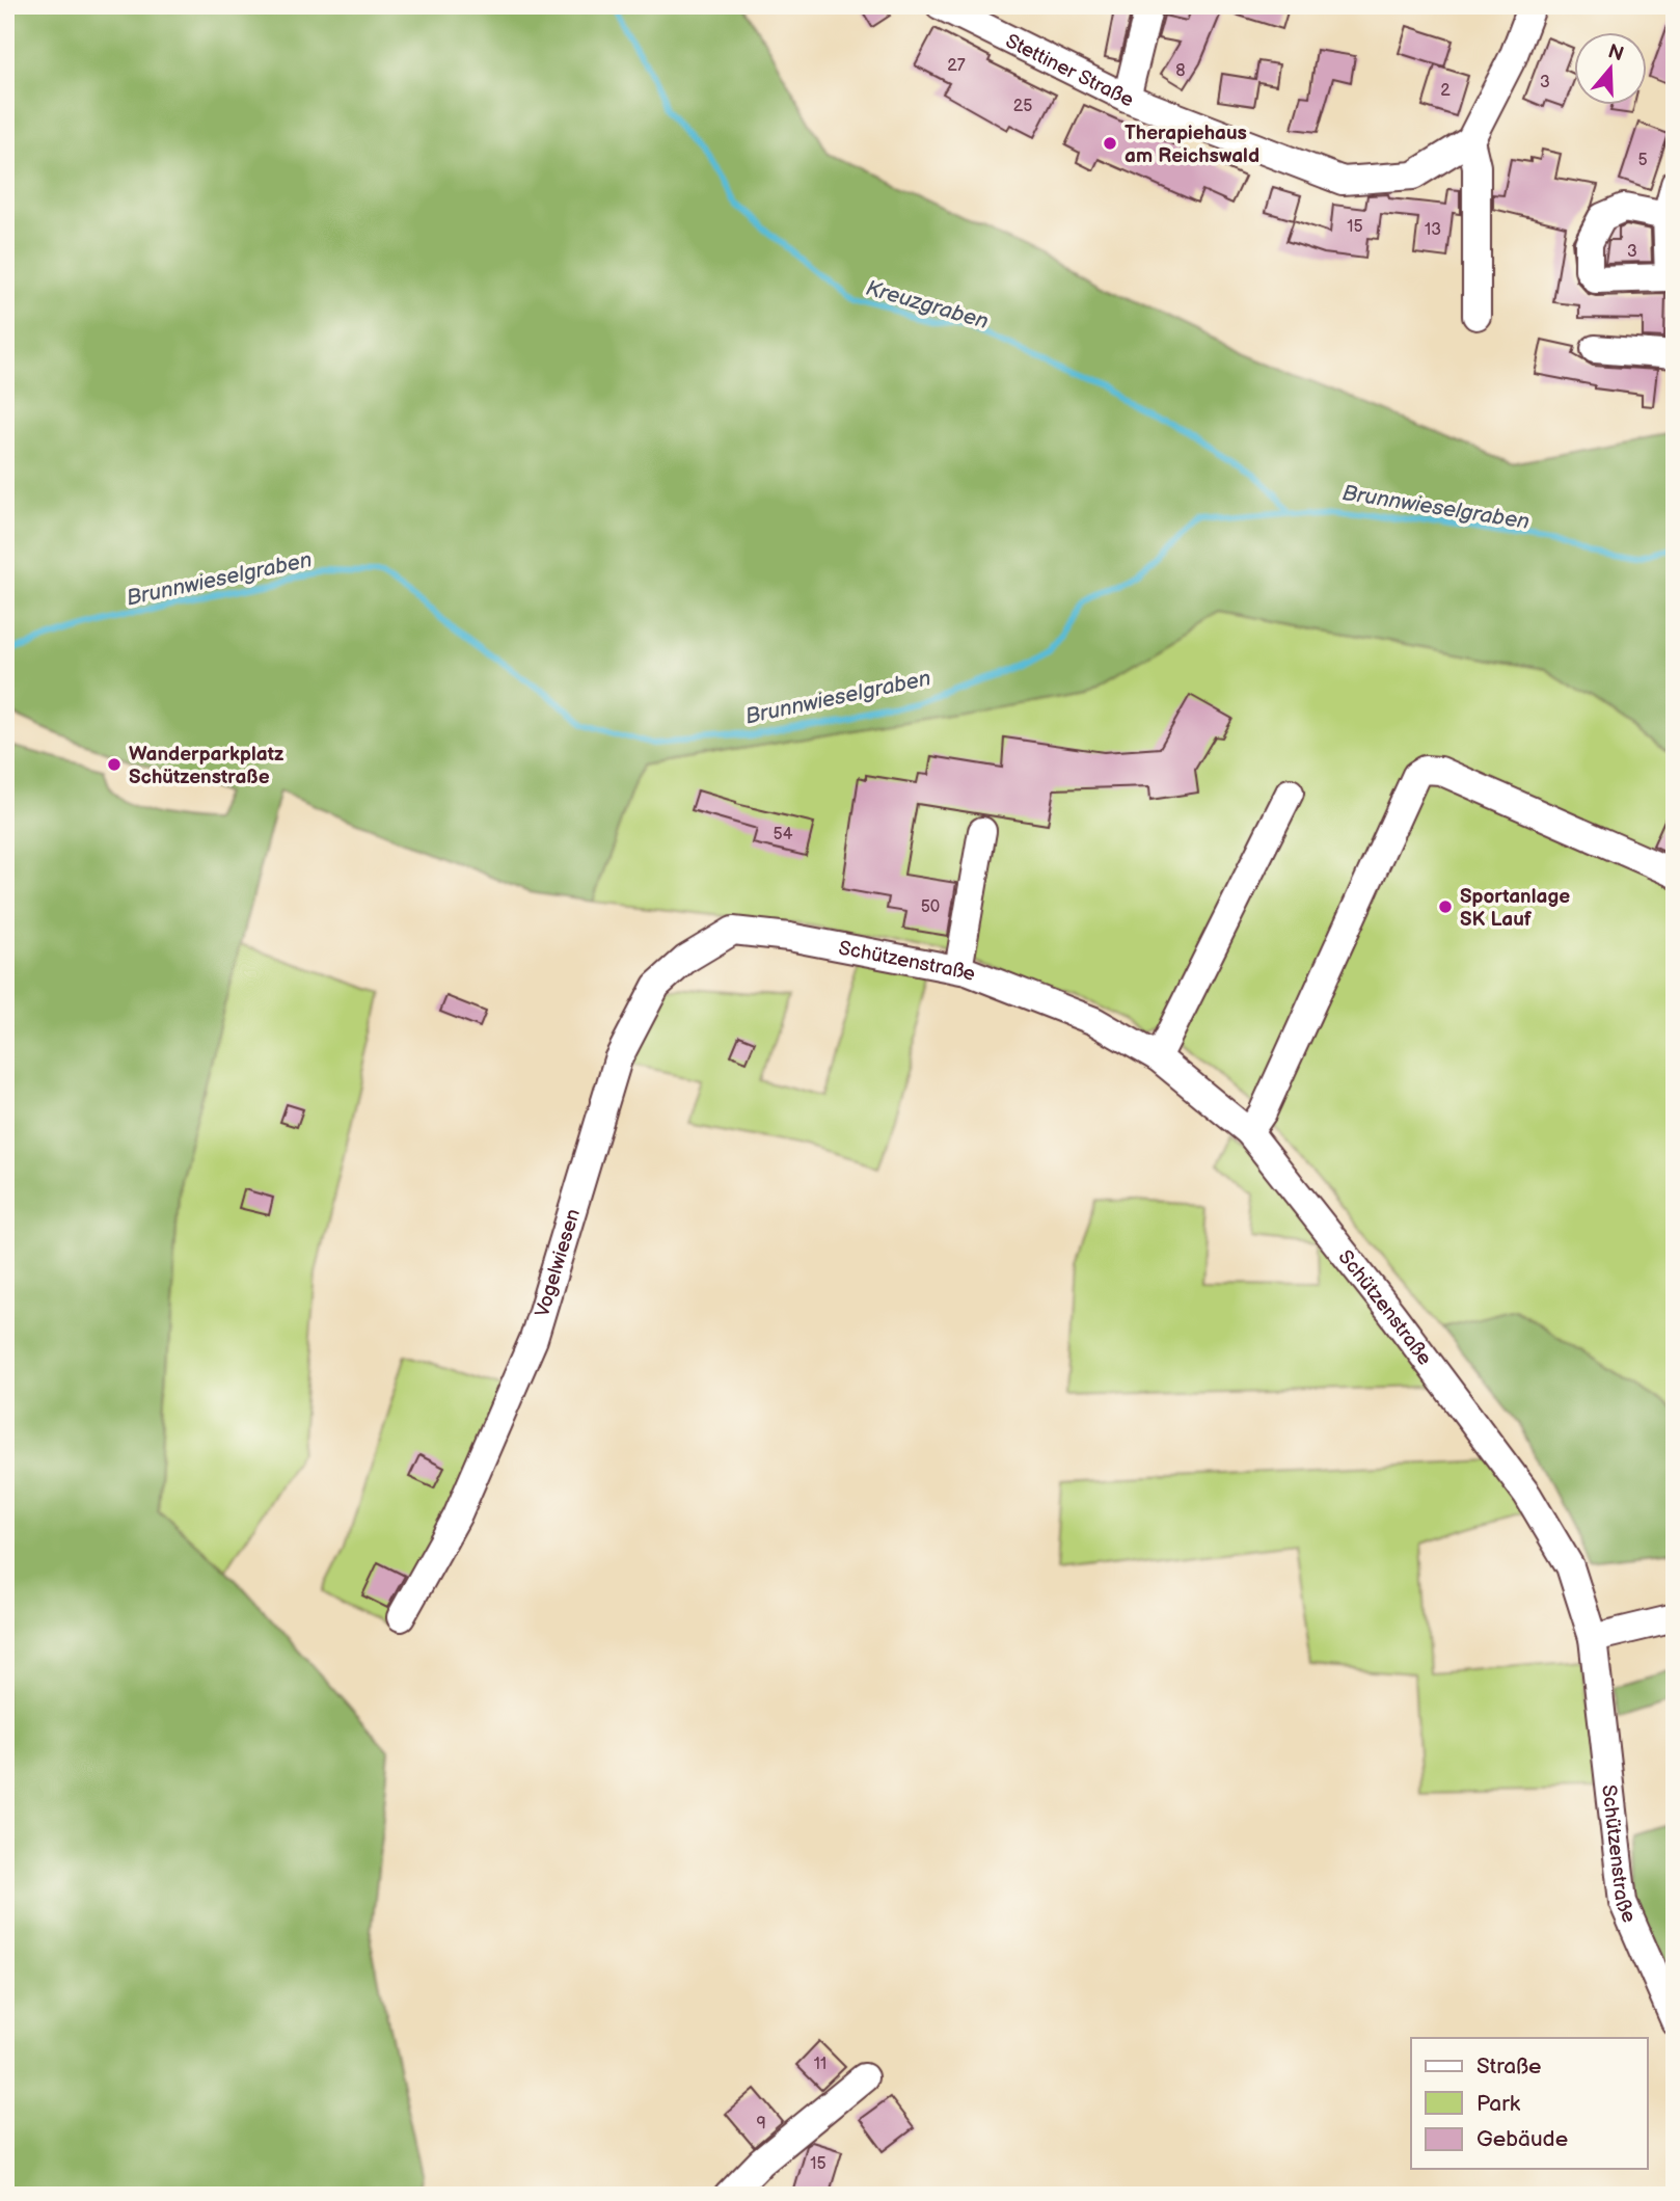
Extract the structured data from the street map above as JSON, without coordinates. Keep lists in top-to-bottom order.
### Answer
{
  "streets": {
    "street": ["Stettiner Straße", "Schützenstraße", "Vogelwiesen"]
  },
  "crossings": [
    ["Schützenstraße", "Vogelwiesen"]
  ],
  "water": ["Kreuzgraben", "Brunnwieselgraben"],
  "places": ["Therapiehaus am Reichswald", "Wanderparkplatz Schützenstraße", "Sportanlage SK Lauf"],
  "house_numbers": [
    "27",
    "8",
    "3",
    "2",
    "25",
    "5",
    "15",
    "13",
    "3",
    "54",
    "50",
    "11",
    "9",
    "15"
  ],
  "legend": ["Straße", "Park", "Gebäude"],
  "north": "top"
}
